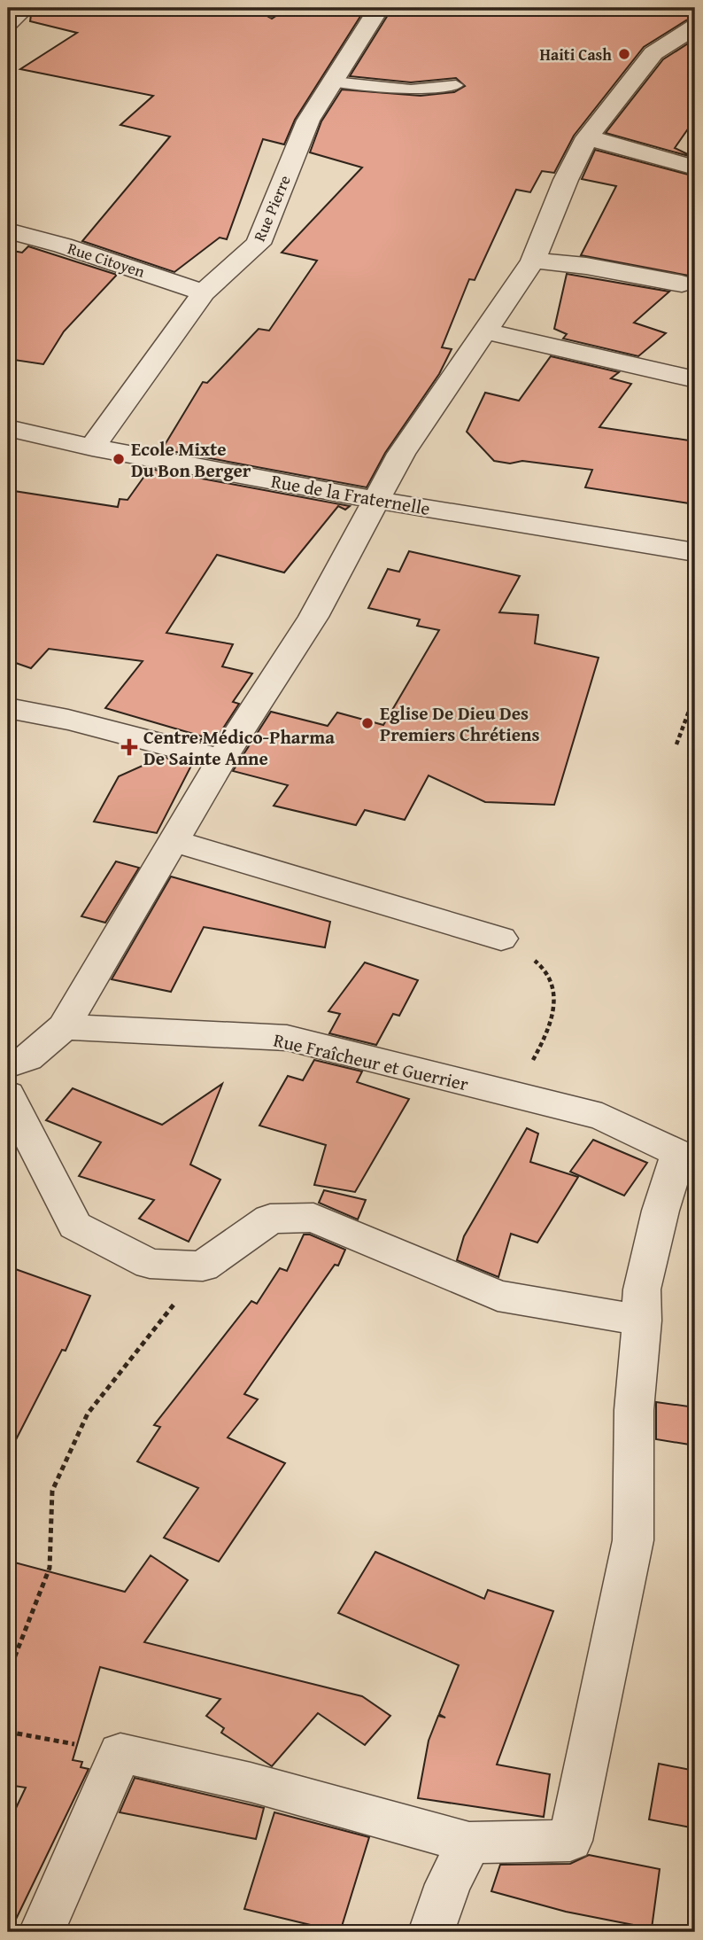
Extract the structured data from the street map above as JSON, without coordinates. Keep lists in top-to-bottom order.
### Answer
{
  "streets": {
    "street": [
      "Rue Pierre",
      "Rue Citoyen",
      "Rue de la Fraternelle",
      "Rue Fraîcheur et Guerrier"
    ]
  },
  "crossings": [
    ["Rue Pierre", "Rue Citoyen"],
    ["Rue Pierre", "Rue de la Fraternelle"]
  ],
  "places": {
    "other": ["Haiti Cash", "Ecole Mixte Du Bon Berger", "Eglise De Dieu Des Premiers Chrétiens"],
    "health": ["Centre Médico-Pharma De Sainte Anne"]
  }
}
